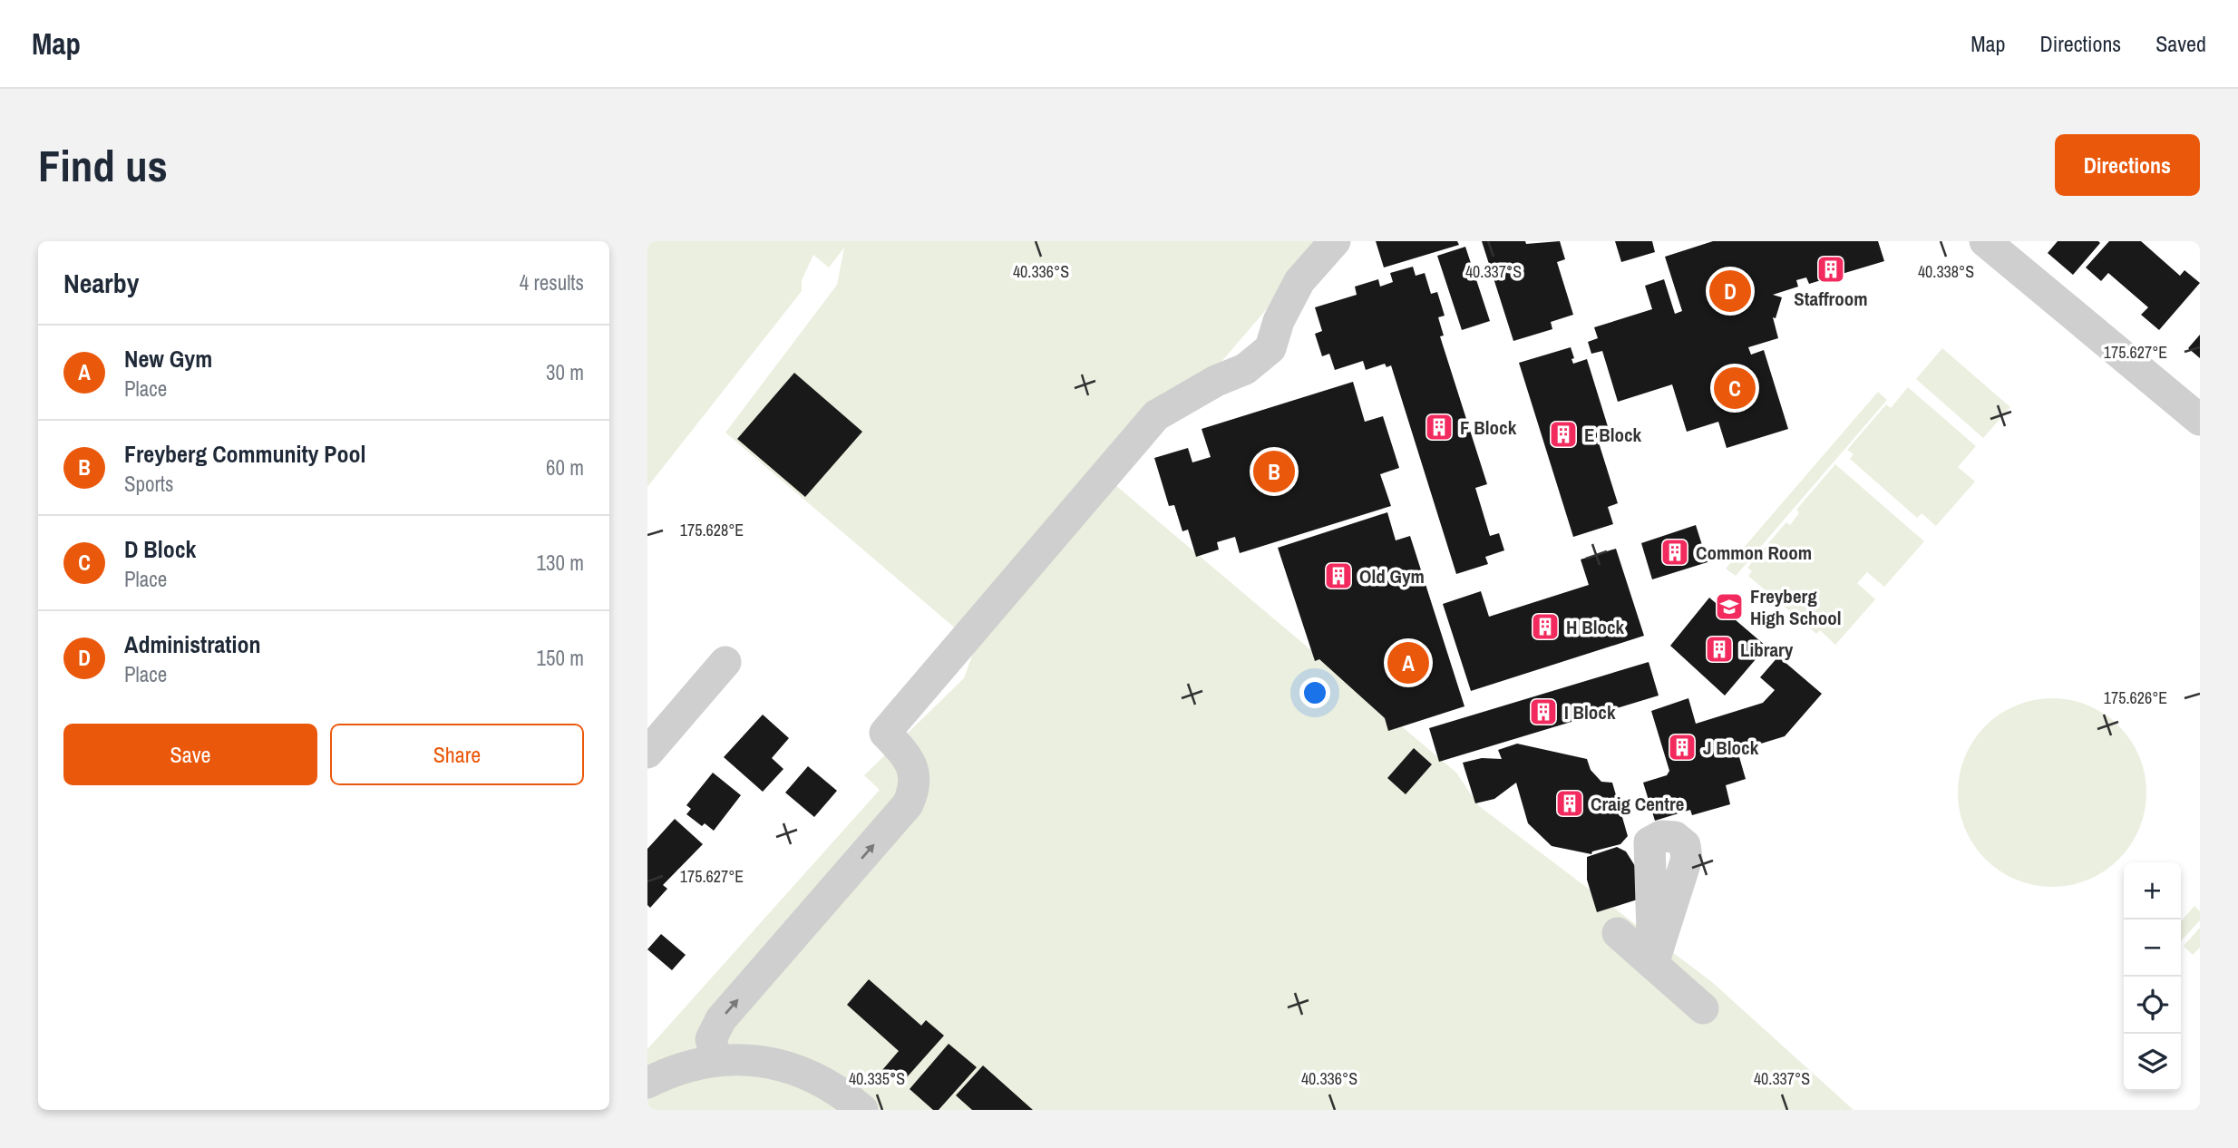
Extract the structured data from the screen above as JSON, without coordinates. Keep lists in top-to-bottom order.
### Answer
{
  "places": {
    "building": [
      "Staffroom",
      "F Block",
      "E Block",
      "Common Room",
      "Old Gym",
      "H Block",
      "Library",
      "I Block",
      "J Block",
      "Craig Centre"
    ],
    "school or university": ["Freyberg High School"]
  },
  "page": {
    "header": "Map",
    "nav": ["Map", "Directions", "Saved"],
    "buttons": [
      "Directions",
      ["Save", "Share"]
    ],
    "title": "Find us",
    "heading": ["Nearby", "4 results"],
    "pins": [
      "D",
      "C",
      "B",
      "A"
    ],
    "list": [
      {
        "mark": "A",
        "name": "New Gym",
        "note": "Place",
        "value": "30 m"
      },
      {
        "mark": "B",
        "name": "Freyberg Community Pool",
        "note": "Sports",
        "value": "60 m"
      },
      {
        "mark": "C",
        "name": "D Block",
        "note": "Place",
        "value": "130 m"
      },
      {
        "mark": "D",
        "name": "Administration",
        "note": "Place",
        "value": "150 m"
      }
    ],
    "map_buttons": ["+", "−"]
  },
  "coordinates": [
    "40.337°S",
    "40.336°S",
    "40.338°S",
    "175.627°E",
    "175.628°E",
    "175.626°E",
    "40.335°S"
  ]
}
